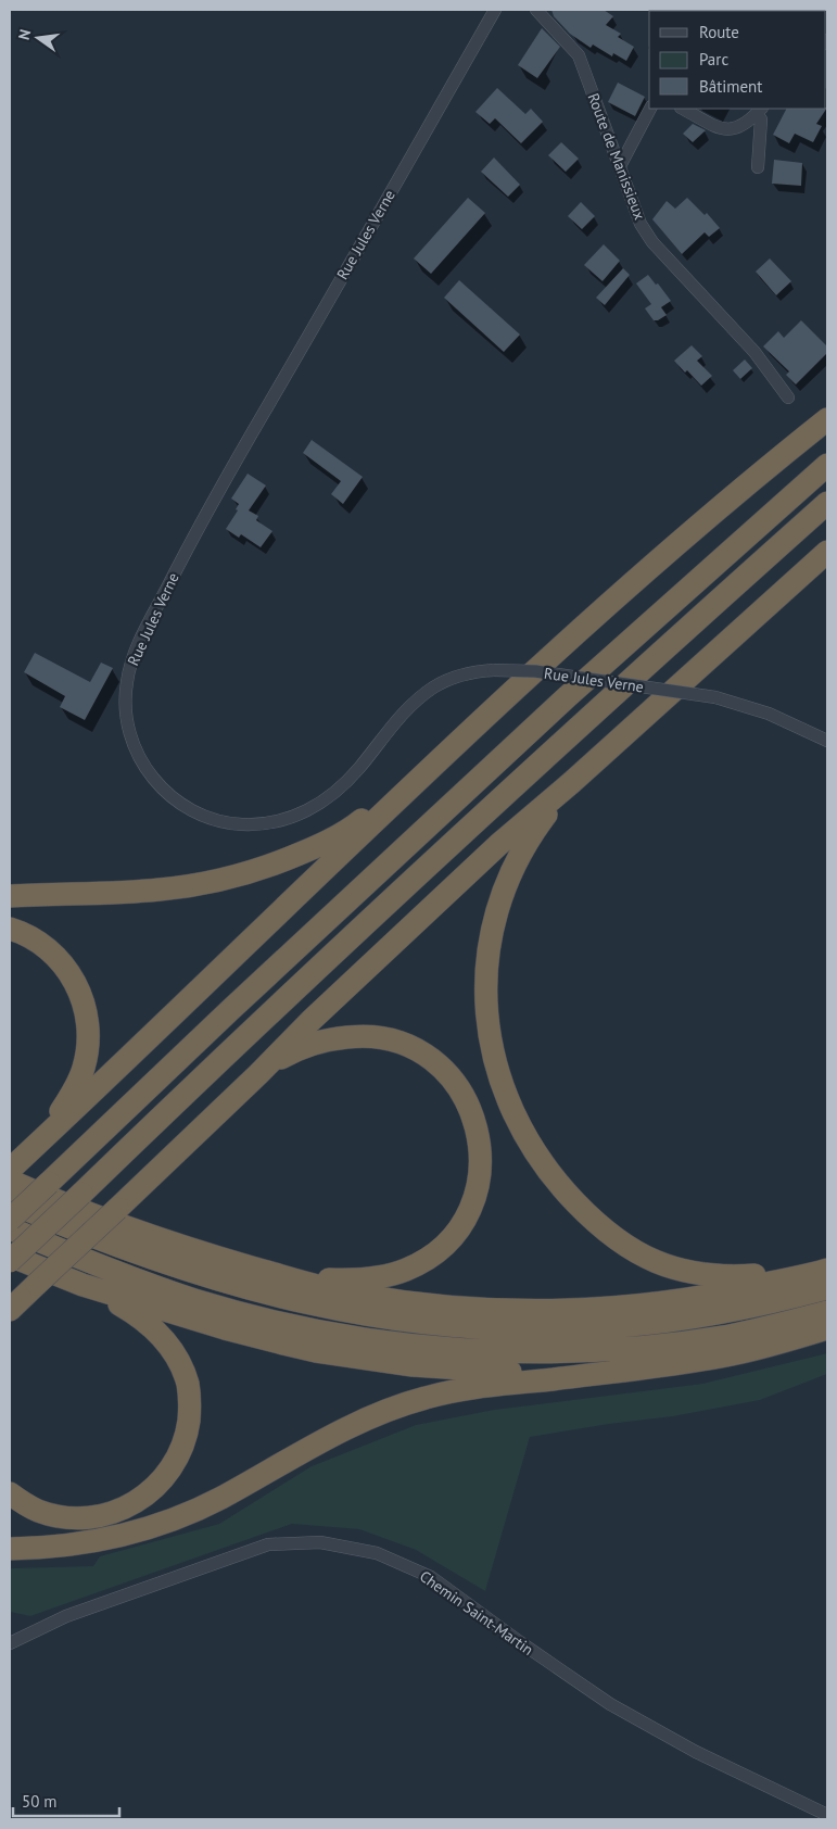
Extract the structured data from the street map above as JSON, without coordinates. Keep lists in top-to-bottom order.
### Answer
{
  "streets": {
    "street": ["Route de Manissieux", "Rue Jules Verne", "Chemin Saint-Martin"]
  },
  "legend": ["Route", "Parc", "Bâtiment"],
  "scale_bar": "50 m",
  "north": "left"
}
